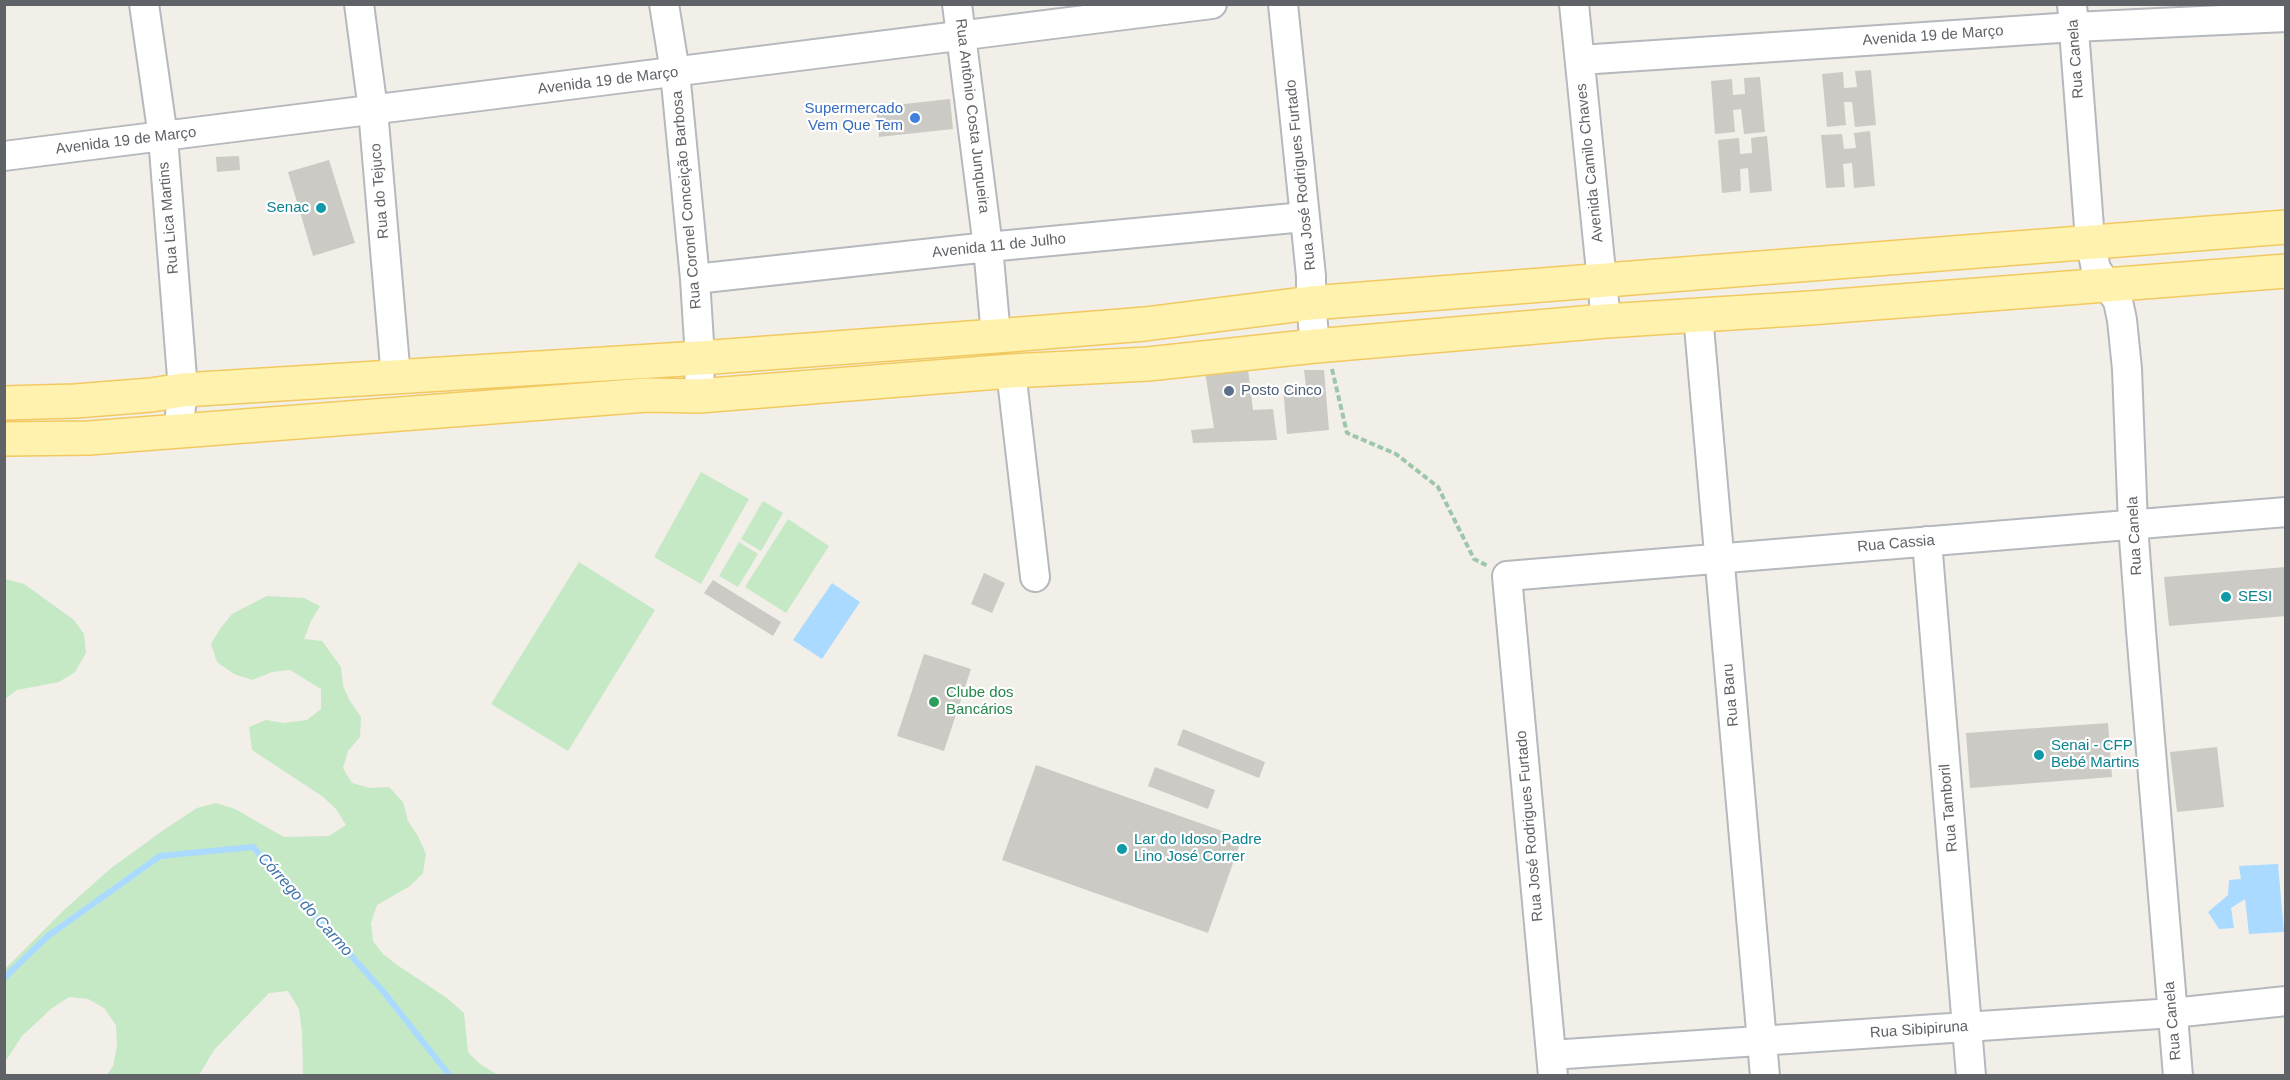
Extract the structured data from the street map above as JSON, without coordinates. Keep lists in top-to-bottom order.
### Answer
{
  "streets": {
    "street": [
      "Avenida 19 de Março",
      "Rua Canela",
      "Rua Antônio Costa Junqueira",
      "Avenida Camilo Chaves",
      "Rua José Rodrigues Furtado",
      "Rua do Tejuco",
      "Rua Coronel Conceição Barbosa",
      "Rua Lica Martins",
      "Avenida 11 de Julho",
      "Rua Cassia",
      "Rua Baru",
      "Rua Tamboril",
      "Rua Sibipiruna"
    ]
  },
  "crossings": [
    ["Avenida 19 de Março", "Rua Canela"],
    ["Avenida 19 de Março", "Rua Antônio Costa Junqueira"],
    ["Avenida 19 de Março", "Avenida Camilo Chaves"],
    ["Avenida 19 de Março", "Rua do Tejuco"],
    ["Avenida 19 de Março", "Rua Coronel Conceição Barbosa"],
    ["Avenida 19 de Março", "Rua Lica Martins"],
    ["Rua Canela", "Rua Cassia"],
    ["Rua Canela", "Rua Sibipiruna"],
    ["Rua Antônio Costa Junqueira", "Avenida 11 de Julho"],
    ["Rua José Rodrigues Furtado", "Avenida 11 de Julho"],
    ["Rua José Rodrigues Furtado", "Rua Cassia"],
    ["Rua José Rodrigues Furtado", "Rua Sibipiruna"],
    ["Rua Coronel Conceição Barbosa", "Avenida 11 de Julho"],
    ["Rua Cassia", "Rua Baru"],
    ["Rua Cassia", "Rua Tamboril"],
    ["Rua Baru", "Rua Sibipiruna"],
    ["Rua Tamboril", "Rua Sibipiruna"]
  ],
  "water": ["Córrego do Carmo"],
  "places": [
    "Supermercado Vem Que Tem",
    "Senac",
    "Posto Cinco",
    "SESI",
    "Clube dos Bancários",
    "Senai - CFP Bebé Martins",
    "Lar do Idoso Padre Lino José Correr"
  ]
}
